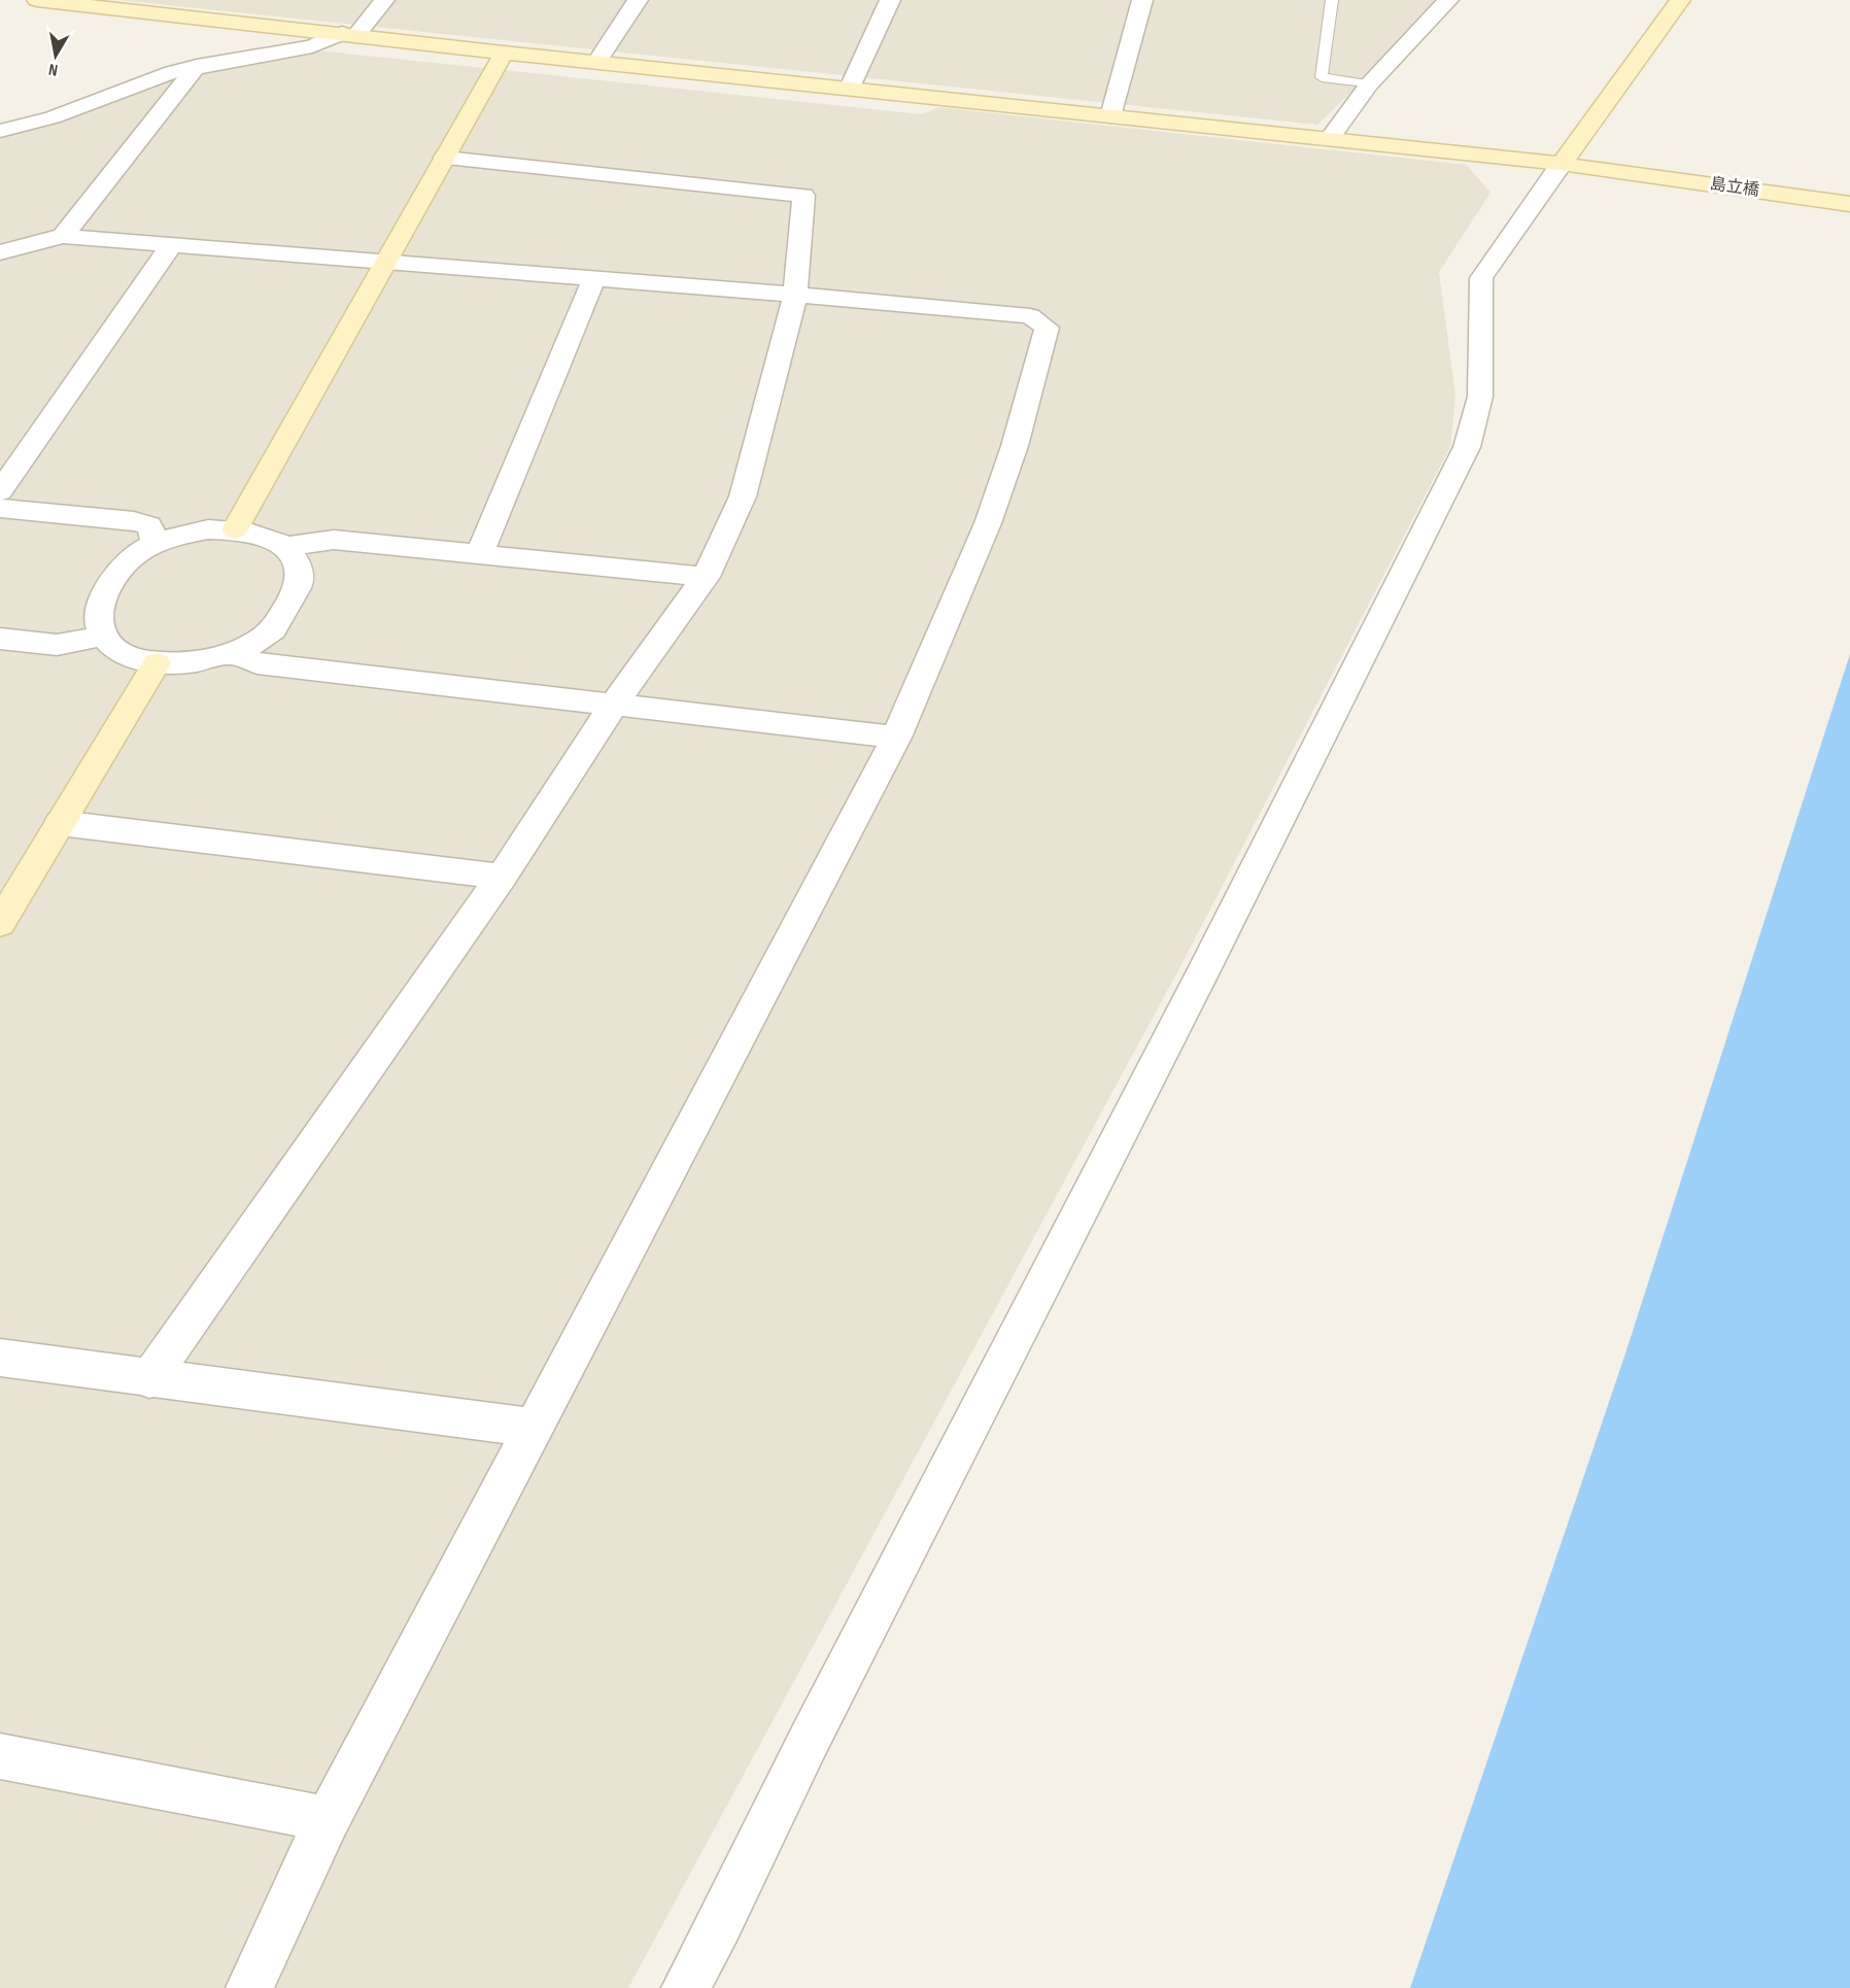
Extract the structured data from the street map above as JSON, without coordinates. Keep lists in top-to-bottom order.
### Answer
{
  "streets": {
    "street": ["島立橋"]
  },
  "north": "bottom"
}
